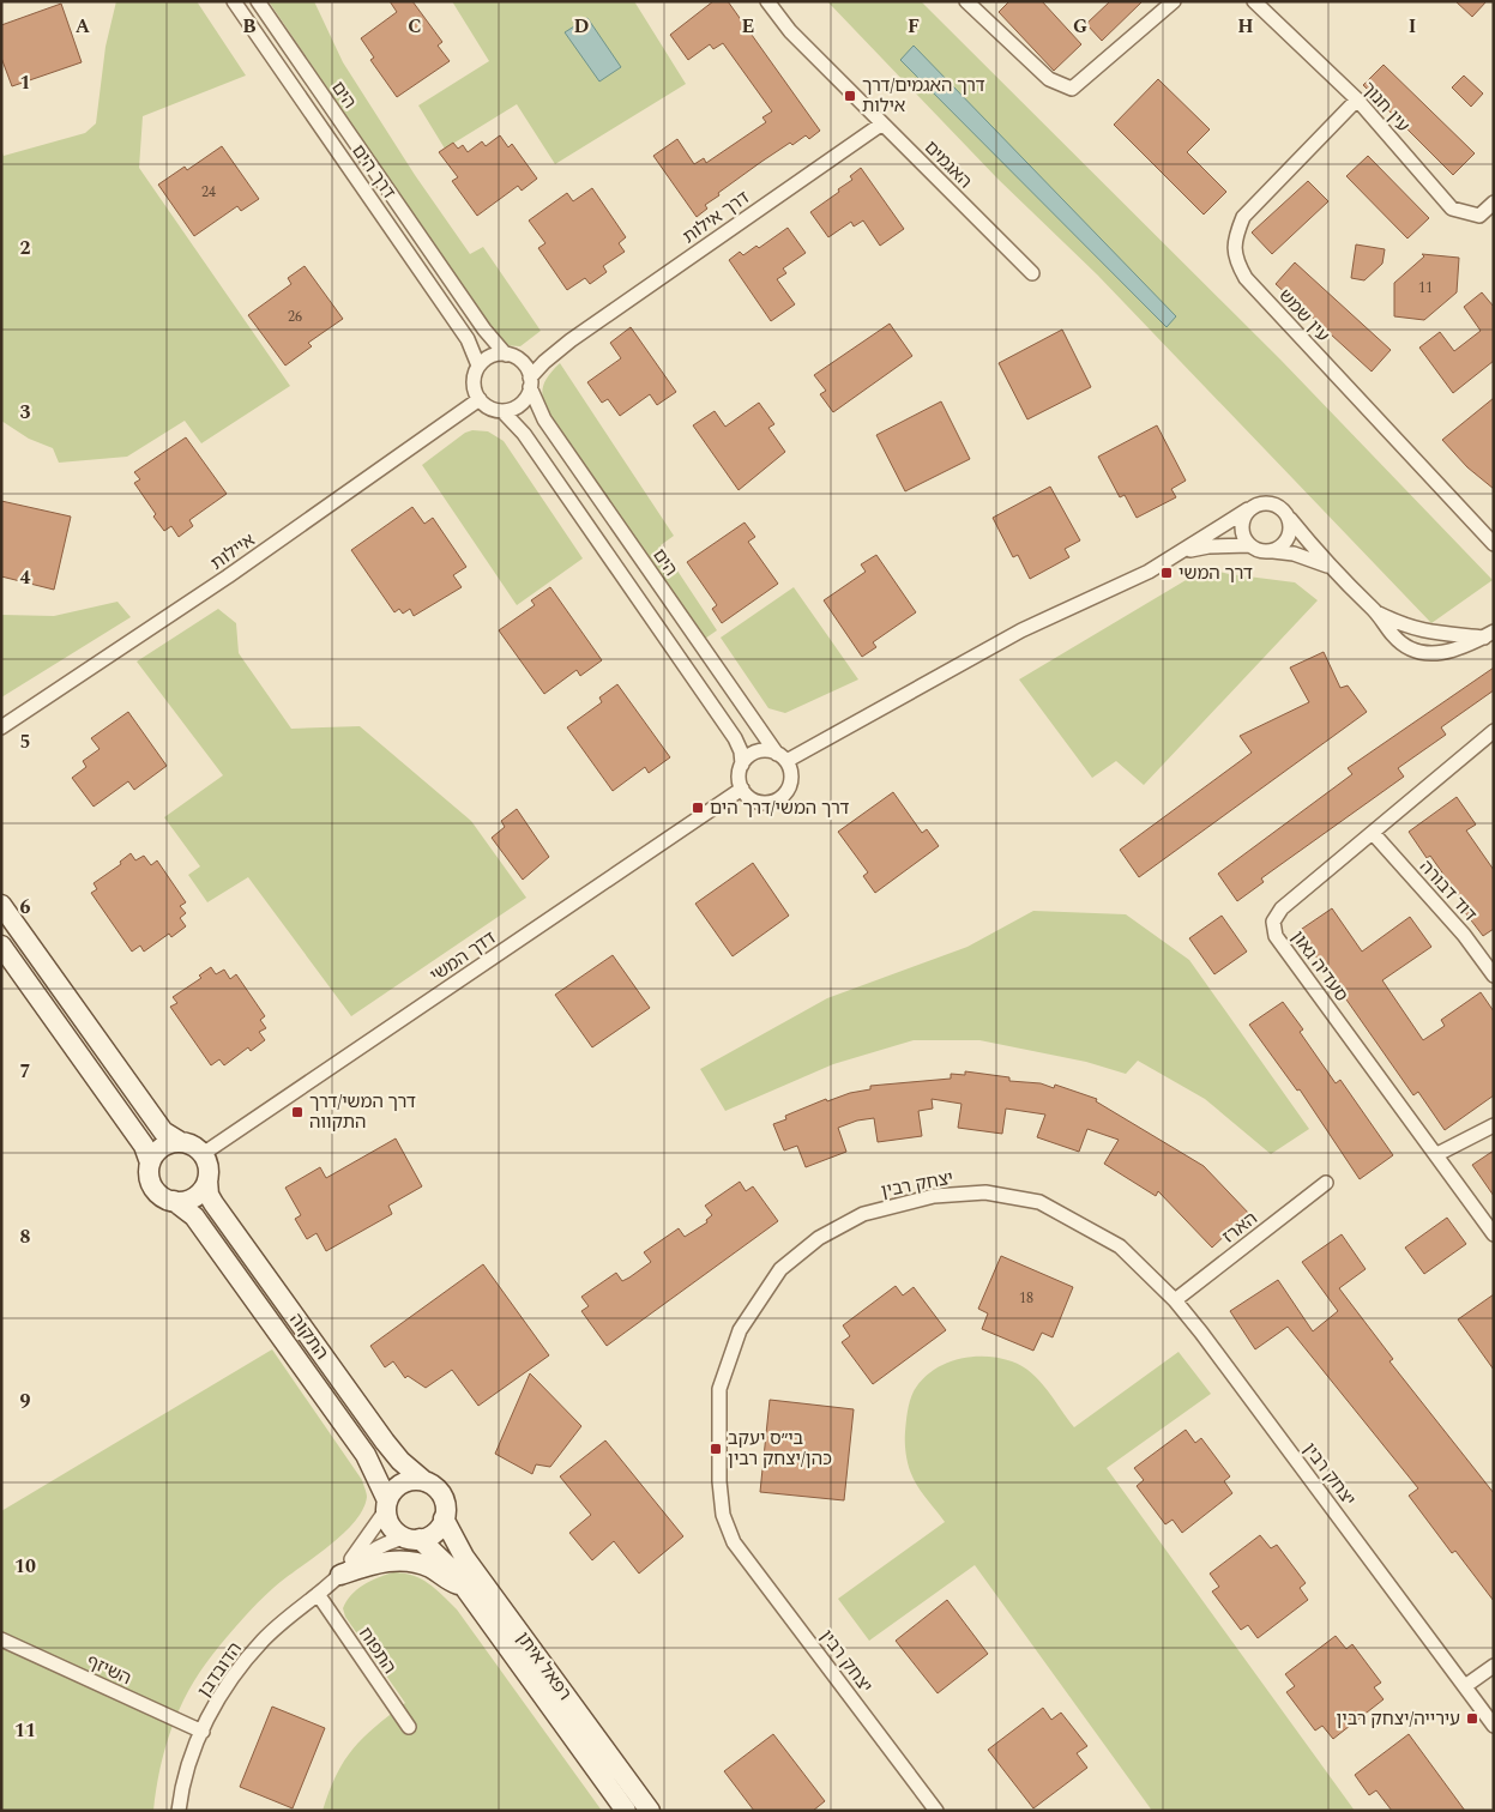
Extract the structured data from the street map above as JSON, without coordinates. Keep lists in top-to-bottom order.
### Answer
{
  "streets": {
    "street": [
      "הים",
      "עין חנוך",
      "האגמים",
      "דרך הים",
      "דרך אילות",
      "עין שמש",
      "איילות",
      "דוד דבורה",
      "דדך המשי",
      "סעדיה גאון",
      "יצחק רבין",
      "הארז",
      "התקוה",
      "התפוח",
      "רפאל איתן",
      "השיזף",
      "הדובדבן"
    ]
  },
  "crossings": [
    ["הים", "דרך הים"],
    ["הים", "איילות"],
    ["הים", "דדך המשי"],
    ["עין חנוך", "עין שמש"],
    ["האגמים", "דרך אילות"],
    ["דרך הים", "איילות"],
    ["דוד דבורה", "סעדיה גאון"],
    ["דדך המשי", "התקוה"],
    ["יצחק רבין", "הארז"],
    ["התקוה", "רפאל איתן"],
    ["התקוה", "הדובדבן"],
    ["התפוח", "הדובדבן"],
    ["רפאל איתן", "הדובדבן"],
    ["השיזף", "הדובדבן"]
  ],
  "places": {
    "transit": [
      "דרך האגמים/דרך אילות",
      "דרך המשי",
      "דרך המשי/דרך הים",
      "דרך המשי/דרך התקווה",
      "בי״ס יעקב כהן/יצחק רבין",
      "עירייה/יצחק רבין"
    ]
  },
  "house_numbers": [
    "24",
    "11",
    "26",
    "18"
  ],
  "grid": {
    "columns": [
      "A",
      "B",
      "C",
      "D",
      "E",
      "F",
      "G",
      "H",
      "I"
    ],
    "rows": [
      "1",
      "2",
      "3",
      "4",
      "5",
      "6",
      "7",
      "8",
      "9",
      "10",
      "11"
    ]
  }
}
